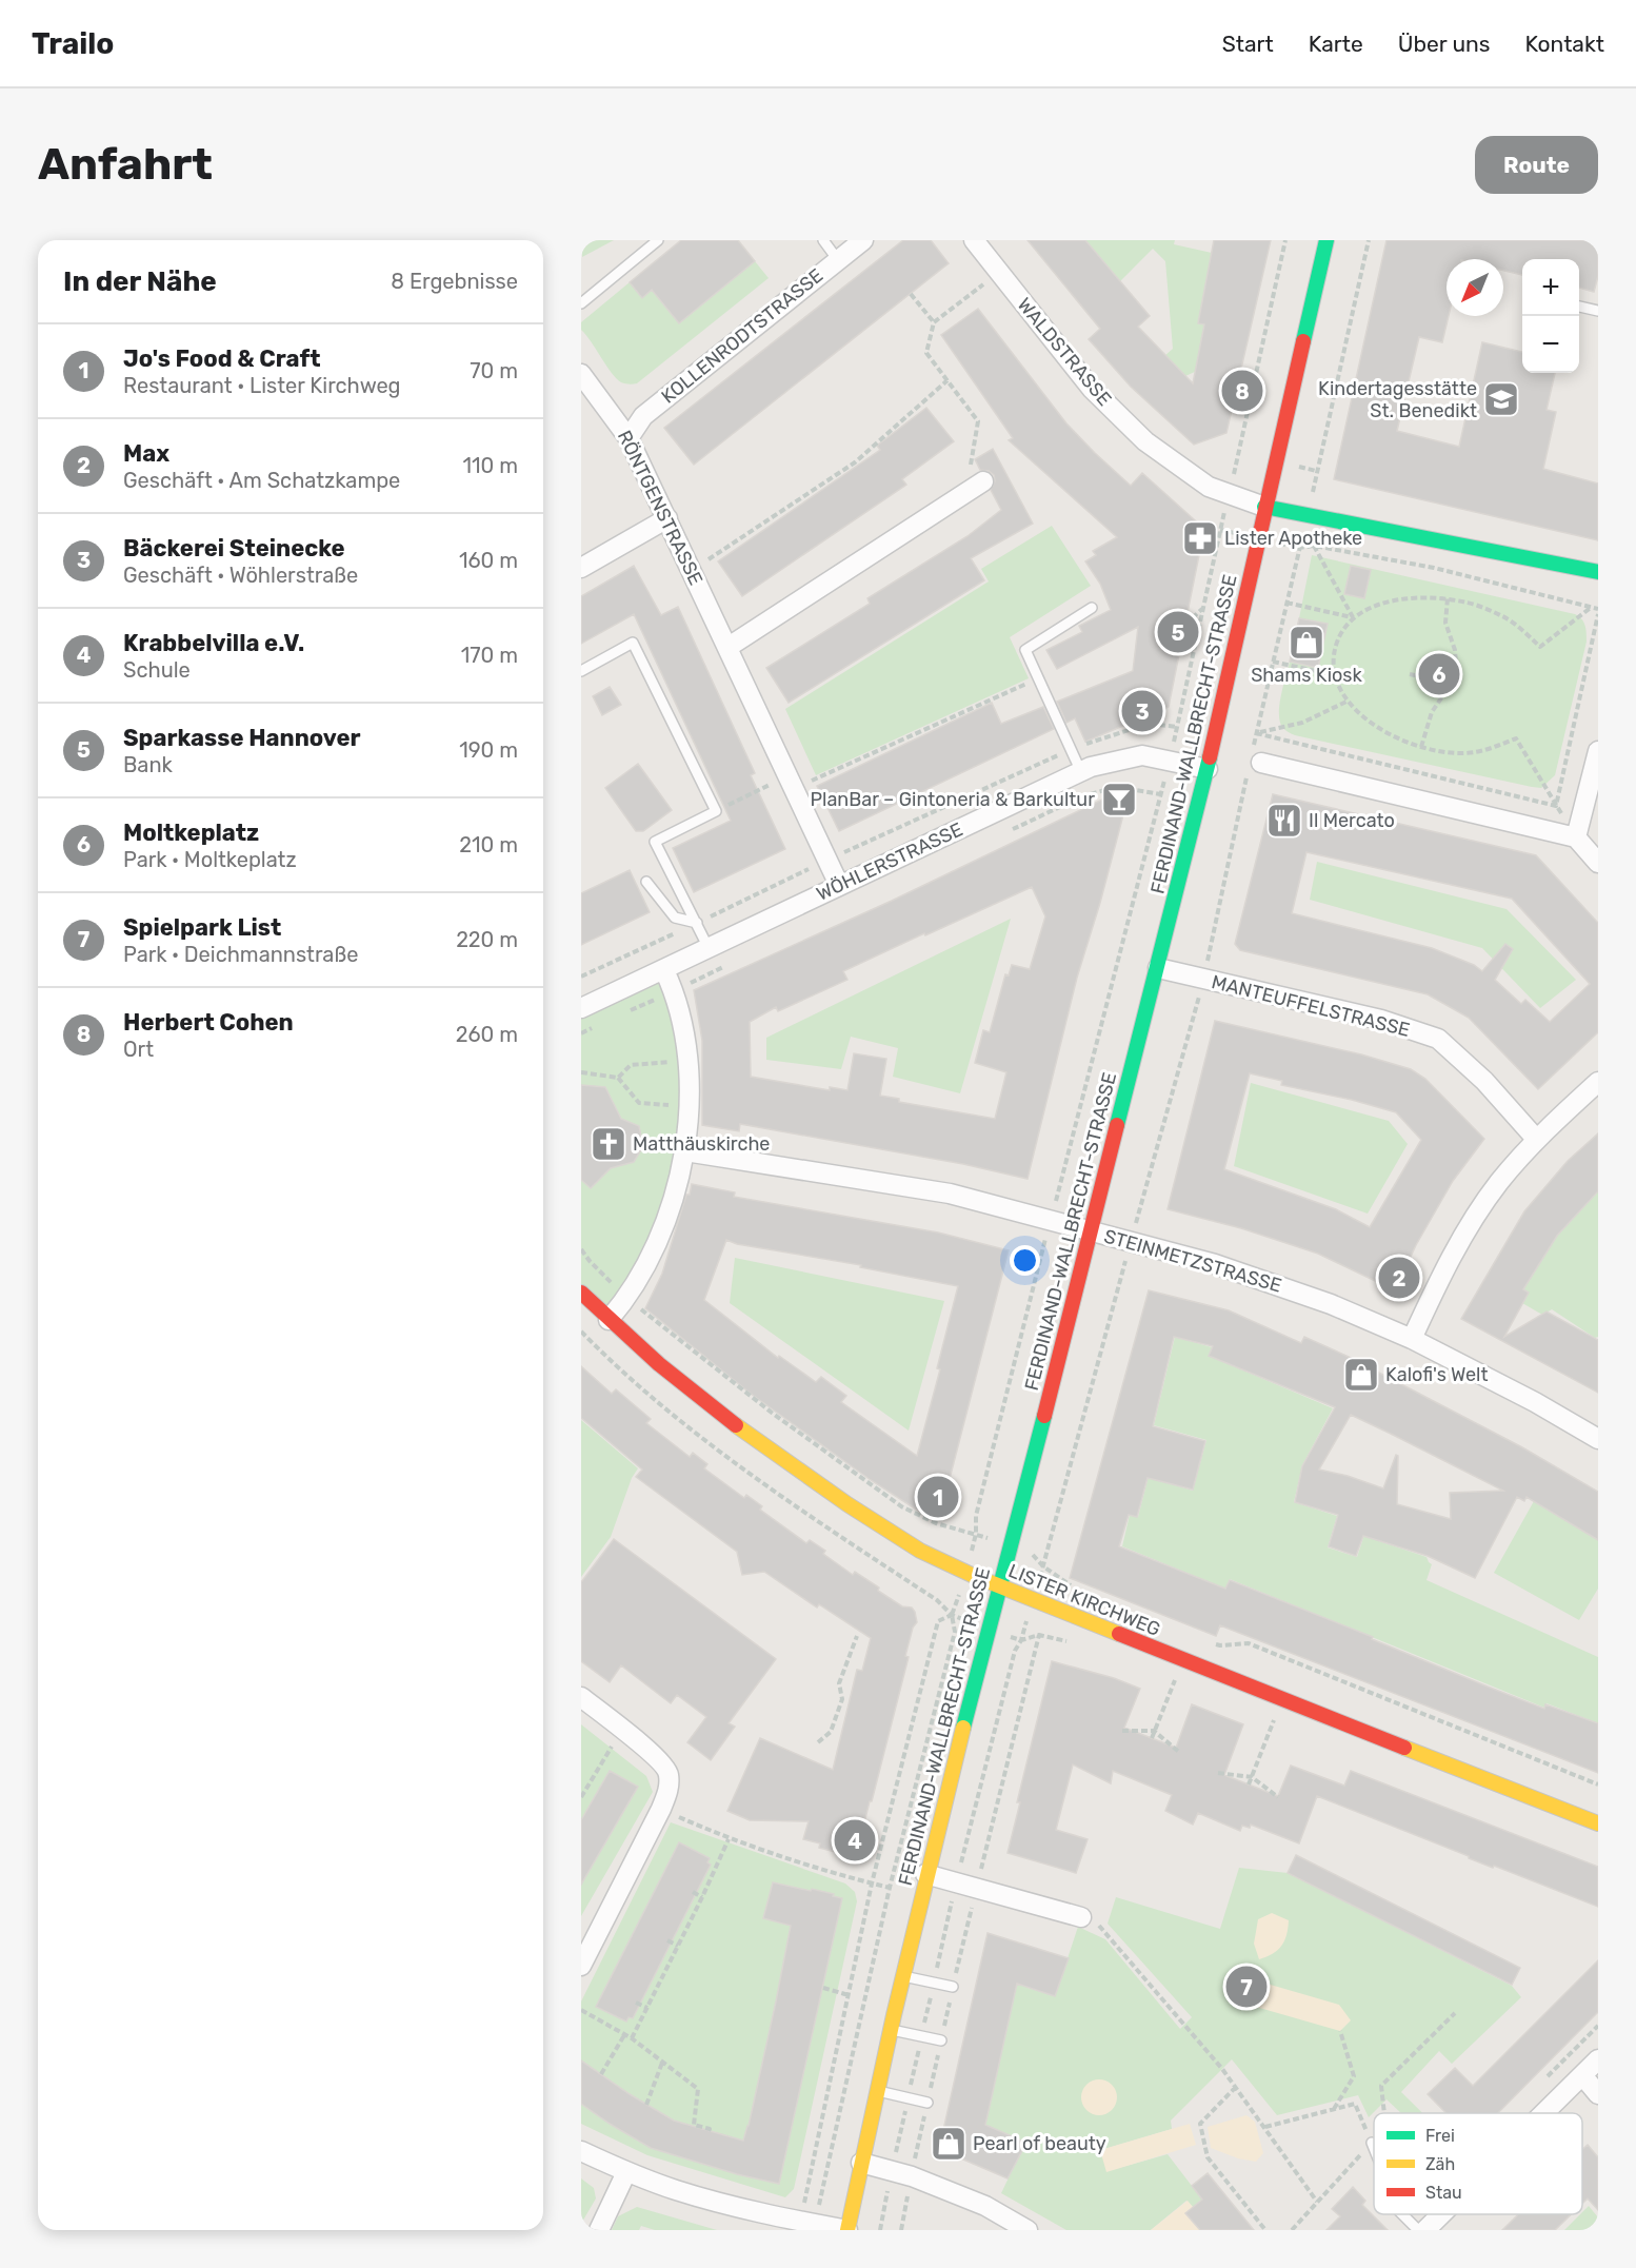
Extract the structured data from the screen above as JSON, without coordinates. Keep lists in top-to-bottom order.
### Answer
{
  "streets": {
    "street": [
      "KOLLENRODTSTRASSE",
      "WALDSTRASSE",
      "RÖNTGENSTRASSE",
      "FERDINAND-WALLBRECHT-STRASSE",
      "WÖHLERSTRASSE",
      "MANTEUFFELSTRASSE",
      "STEINMETZSTRASSE",
      "LISTER KIRCHWEG"
    ]
  },
  "crossings": [
    ["KOLLENRODTSTRASSE", "RÖNTGENSTRASSE"],
    ["WALDSTRASSE", "FERDINAND-WALLBRECHT-STRASSE"],
    ["RÖNTGENSTRASSE", "WÖHLERSTRASSE"],
    ["FERDINAND-WALLBRECHT-STRASSE", "WÖHLERSTRASSE"],
    ["FERDINAND-WALLBRECHT-STRASSE", "MANTEUFFELSTRASSE"],
    ["FERDINAND-WALLBRECHT-STRASSE", "STEINMETZSTRASSE"],
    ["FERDINAND-WALLBRECHT-STRASSE", "LISTER KIRCHWEG"]
  ],
  "places": {
    "school or university": ["Kindertagesstätte St. Benedikt"],
    "pharmacy": ["Lister Apotheke"],
    "shop": ["Shams Kiosk", "Kalofi's Welt", "Pearl of beauty"],
    "bar": ["PlanBar – Gintoneria & Barkultur"],
    "restaurant": ["Il Mercato"],
    "church": ["Matthäuskirche"]
  },
  "legend": ["Frei", "Zäh", "Stau"],
  "north": "bottom left",
  "page": {
    "header": "Trailo",
    "nav": [
      "Start",
      "Karte",
      "Über uns",
      "Kontakt"
    ],
    "buttons": "Route",
    "title": "Anfahrt",
    "heading": ["In der Nähe", "8 Ergebnisse"],
    "map_buttons": ["+", "−"],
    "list": [
      {
        "mark": "1",
        "name": "Jo's Food & Craft",
        "note": "Restaurant · Lister Kirchweg",
        "value": "70 m"
      },
      {
        "mark": "2",
        "name": "Max",
        "note": "Geschäft · Am Schatzkampe",
        "value": "110 m"
      },
      {
        "mark": "3",
        "name": "Bäckerei Steinecke",
        "note": "Geschäft · Wöhlerstraße",
        "value": "160 m"
      },
      {
        "mark": "4",
        "name": "Krabbelvilla e.V.",
        "note": "Schule",
        "value": "170 m"
      },
      {
        "mark": "5",
        "name": "Sparkasse Hannover",
        "note": "Bank",
        "value": "190 m"
      },
      {
        "mark": "6",
        "name": "Moltkeplatz",
        "note": "Park · Moltkeplatz",
        "value": "210 m"
      },
      {
        "mark": "7",
        "name": "Spielpark List",
        "note": "Park · Deichmannstraße",
        "value": "220 m"
      },
      {
        "mark": "8",
        "name": "Herbert Cohen",
        "note": "Ort",
        "value": "260 m"
      }
    ],
    "pins": [
      "8",
      "5",
      "6",
      "3",
      "2",
      "1",
      "4",
      "7"
    ]
  }
}
